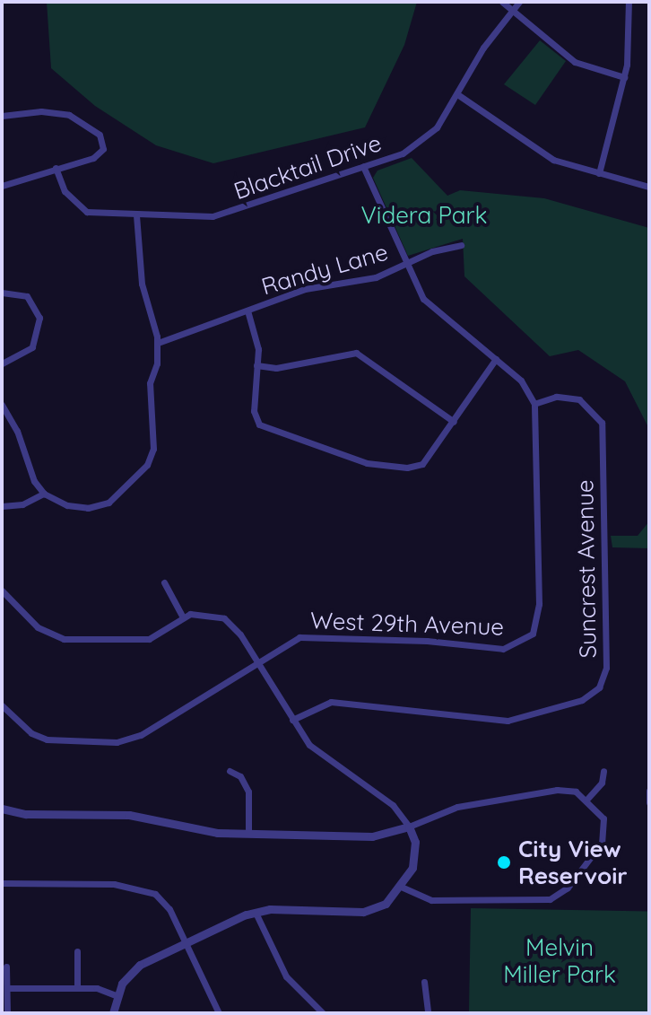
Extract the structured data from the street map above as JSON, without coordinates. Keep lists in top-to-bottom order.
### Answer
{
  "streets": {
    "street": [
      "Blacktail Drive",
      "Randy Lane",
      "Suncrest Avenue",
      "West 29th Avenue"
    ]
  },
  "crossings": [
    ["Suncrest Avenue", "West 29th Avenue"]
  ],
  "parks": ["Videra Park", "Melvin Miller Park"],
  "places": ["City View Reservoir"]
}
